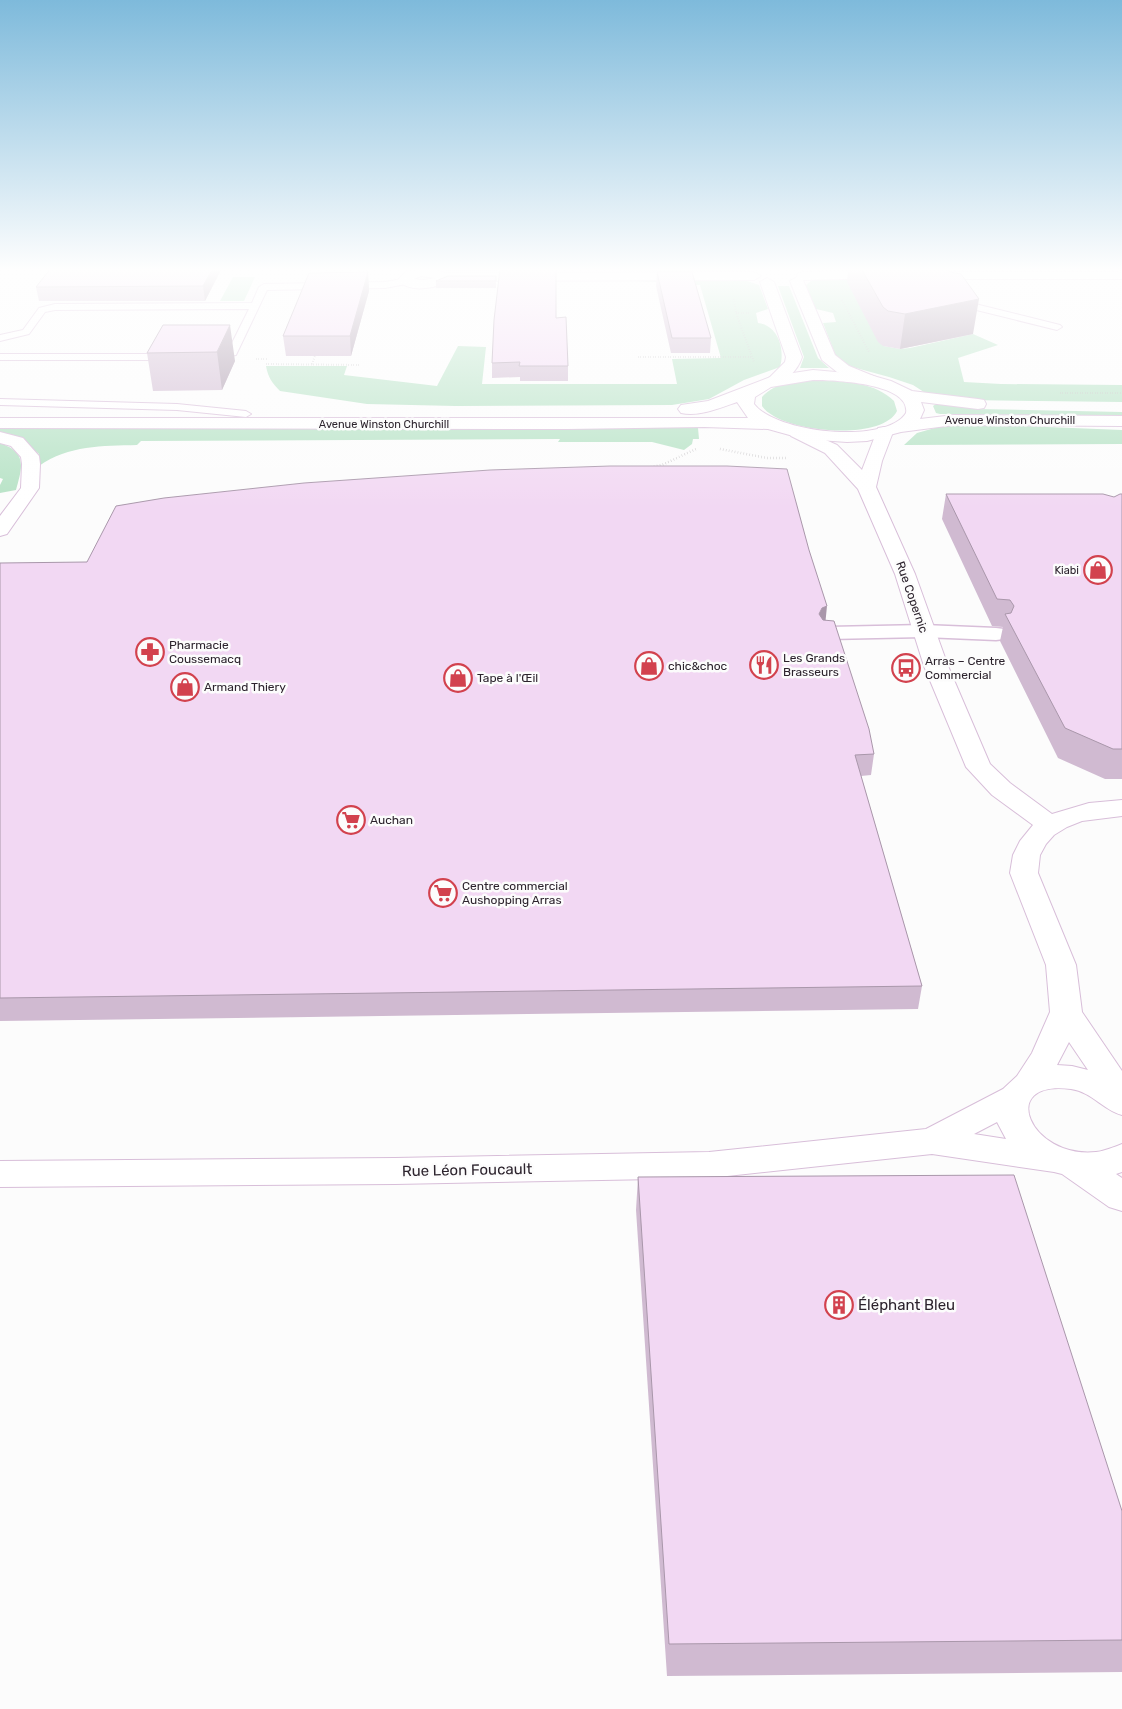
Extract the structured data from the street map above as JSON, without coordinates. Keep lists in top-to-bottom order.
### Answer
{
  "streets": {
    "street": ["Avenue Winston Churchill", "Rue Copernic", "Rue Léon Foucault"]
  },
  "crossings": [
    ["Avenue Winston Churchill", "Rue Copernic"]
  ],
  "places": {
    "shop": [
      "Kiabi",
      "chic&choc",
      "Tape à l'Œil",
      "Armand Thiery"
    ],
    "pharmacy": ["Pharmacie Coussemacq"],
    "restaurant": ["Les Grands Brasseurs"],
    "bus stop": ["Arras – Centre Commercial"],
    "supermarket": ["Auchan", "Centre commercial Aushopping Arras"],
    "building": ["Éléphant Bleu"]
  }
}
